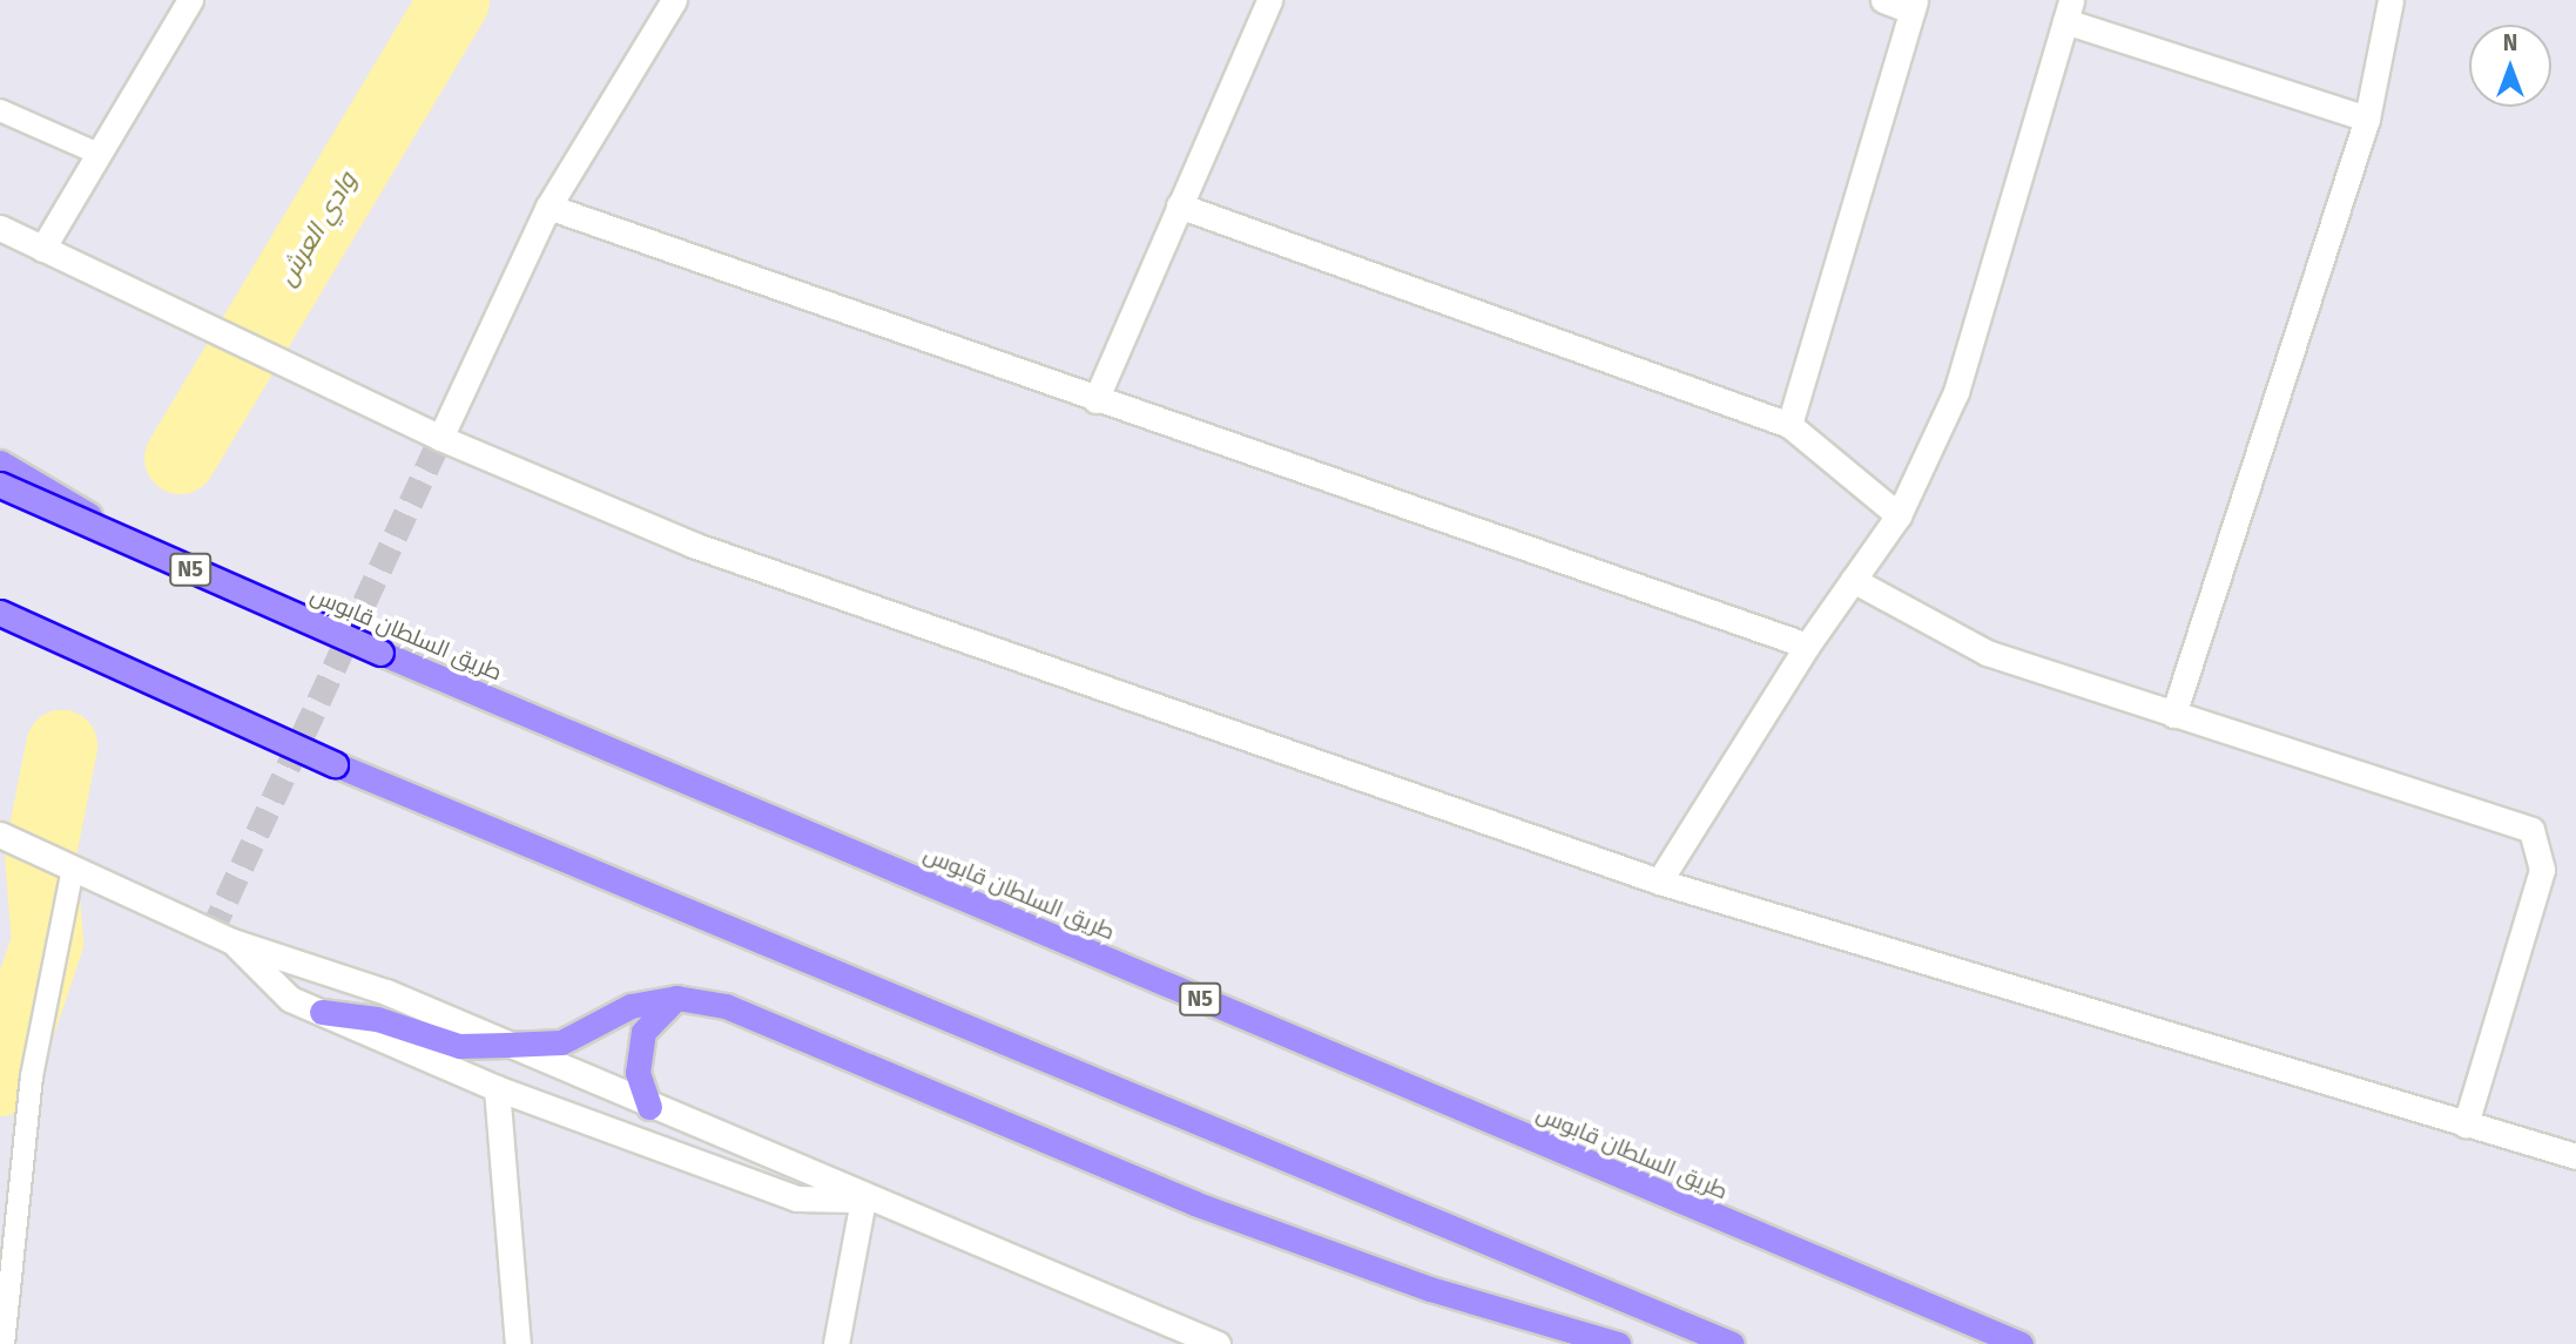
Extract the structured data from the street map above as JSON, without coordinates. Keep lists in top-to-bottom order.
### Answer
{
  "streets": {
    "highway": ["N5", "طريق السلطان قابوس"]
  },
  "water": ["وادي العرش"],
  "north": "top"
}
